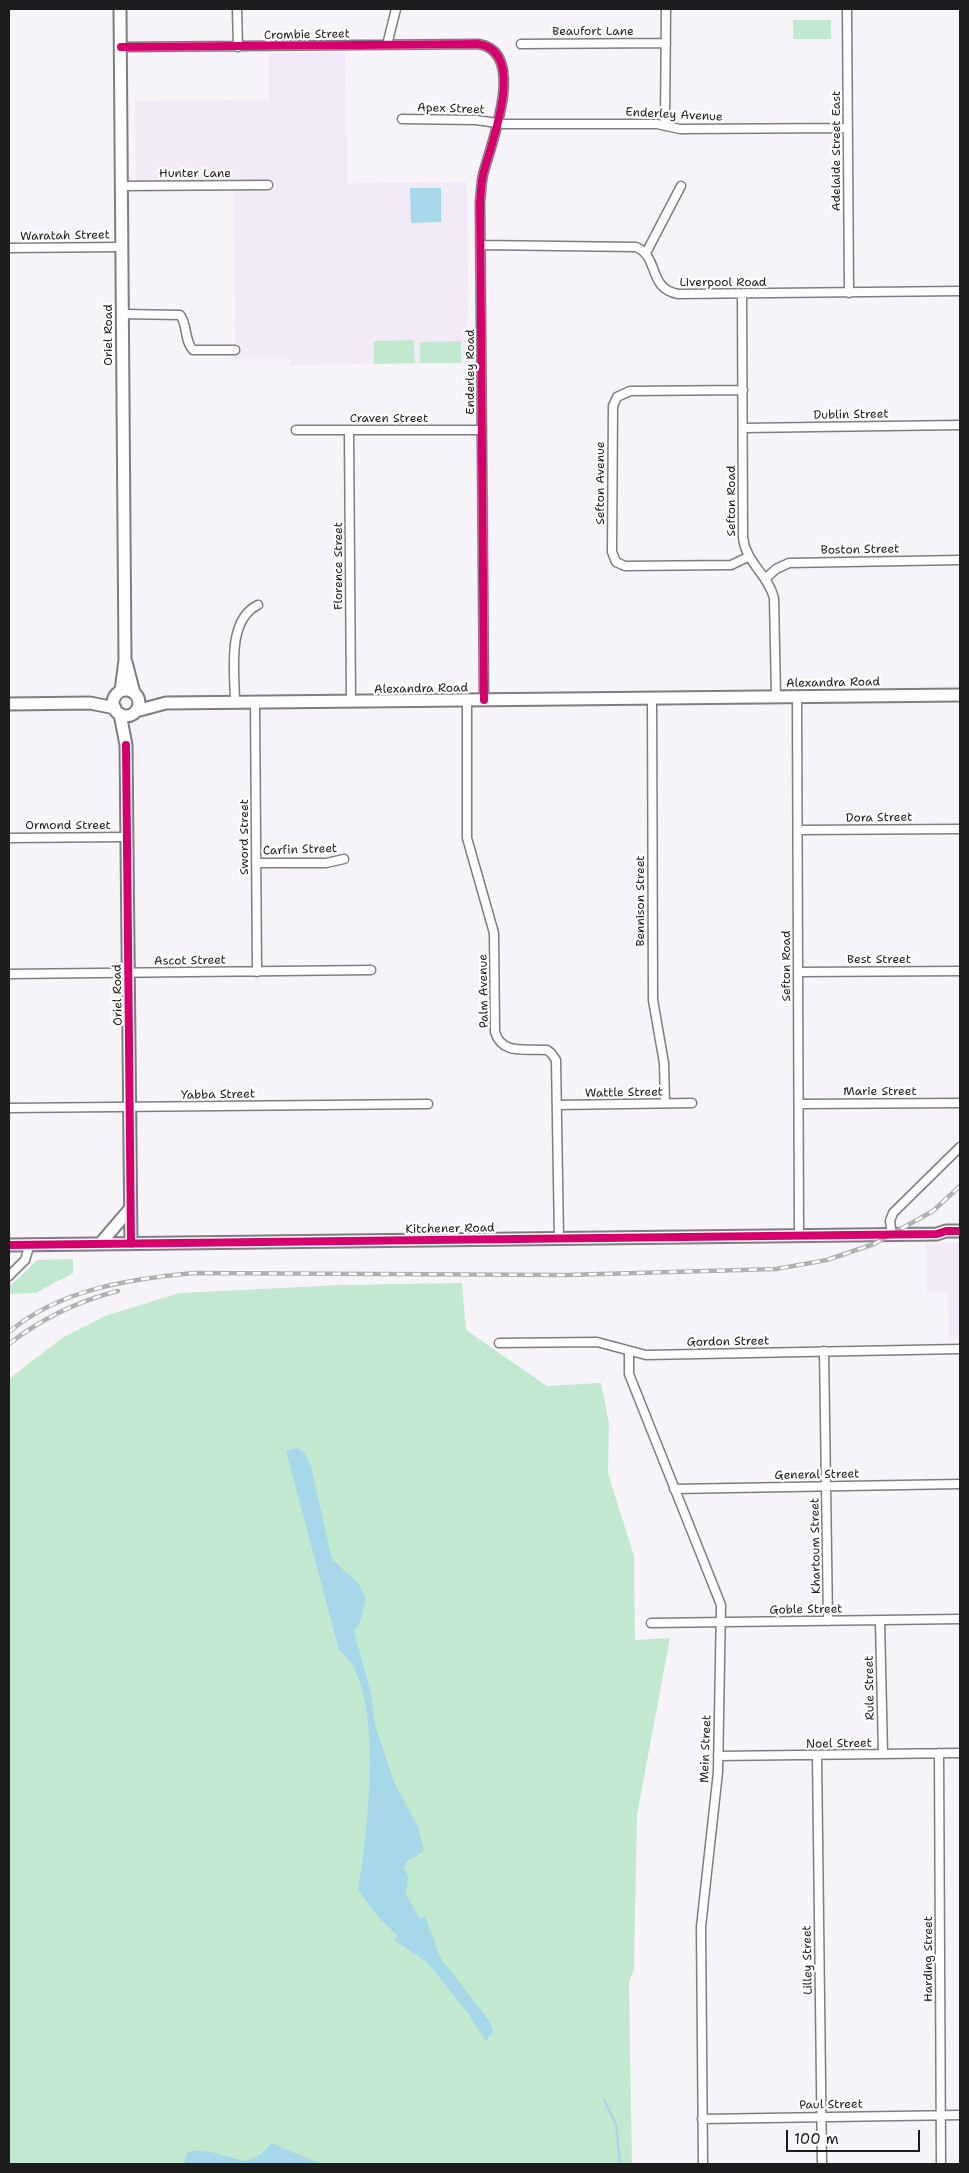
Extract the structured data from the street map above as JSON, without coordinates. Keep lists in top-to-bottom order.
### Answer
{
  "streets": {
    "street": [
      "Beaufort Lane",
      "Crombie Street",
      "Apex Street",
      "Enderley Avenue",
      "Adelaide Street East",
      "Hunter Lane",
      "Waratah Street",
      "Liverpool Road",
      "Oriel Road",
      "Enderley Road",
      "Dublin Street",
      "Craven Street",
      "Sefton Avenue",
      "Sefton Road",
      "Boston Street",
      "Florence Street",
      "Alexandra Road",
      "Dora Street",
      "Ormond Street",
      "Sword Street",
      "Carfin Street",
      "Bennison Street",
      "Best Street",
      "Ascot Street",
      "Palm Avenue",
      "Marie Street",
      "Wattle Street",
      "Yabba Street",
      "Kitchener Road",
      "Gordon Street",
      "General Street",
      "Khartoum Street",
      "Goble Street",
      "Rule Street",
      "Noel Street",
      "Mein Street",
      "Harding Street",
      "Lilley Street",
      "Paul Street"
    ]
  },
  "crossings": [
    ["Crombie Street", "Oriel Road"],
    ["Crombie Street", "Enderley Road"],
    ["Apex Street", "Enderley Avenue"],
    ["Apex Street", "Enderley Road"],
    ["Enderley Avenue", "Adelaide Street East"],
    ["Enderley Avenue", "Enderley Road"],
    ["Adelaide Street East", "Liverpool Road"],
    ["Hunter Lane", "Oriel Road"],
    ["Waratah Street", "Oriel Road"],
    ["Liverpool Road", "Sefton Road"],
    ["Oriel Road", "Alexandra Road"],
    ["Oriel Road", "Ormond Street"],
    ["Oriel Road", "Ascot Street"],
    ["Oriel Road", "Yabba Street"],
    ["Oriel Road", "Kitchener Road"],
    ["Enderley Road", "Craven Street"],
    ["Enderley Road", "Alexandra Road"],
    ["Dublin Street", "Sefton Road"],
    ["Craven Street", "Florence Street"],
    ["Sefton Avenue", "Sefton Road"],
    ["Sefton Road", "Boston Street"],
    ["Sefton Road", "Alexandra Road"],
    ["Sefton Road", "Dora Street"],
    ["Sefton Road", "Best Street"],
    ["Sefton Road", "Marie Street"],
    ["Sefton Road", "Kitchener Road"],
    ["Florence Street", "Alexandra Road"],
    ["Alexandra Road", "Sword Street"],
    ["Alexandra Road", "Bennison Street"],
    ["Alexandra Road", "Palm Avenue"],
    ["Sword Street", "Carfin Street"],
    ["Sword Street", "Ascot Street"],
    ["Bennison Street", "Wattle Street"],
    ["Palm Avenue", "Wattle Street"],
    ["Palm Avenue", "Kitchener Road"],
    ["Gordon Street", "Khartoum Street"],
    ["Gordon Street", "Mein Street"],
    ["General Street", "Khartoum Street"],
    ["General Street", "Mein Street"],
    ["Khartoum Street", "Goble Street"],
    ["Goble Street", "Rule Street"],
    ["Goble Street", "Mein Street"],
    ["Rule Street", "Noel Street"],
    ["Noel Street", "Mein Street"],
    ["Noel Street", "Harding Street"],
    ["Noel Street", "Lilley Street"],
    ["Mein Street", "Paul Street"],
    ["Harding Street", "Paul Street"],
    ["Lilley Street", "Paul Street"]
  ],
  "scale_bar": "100 m"
}
